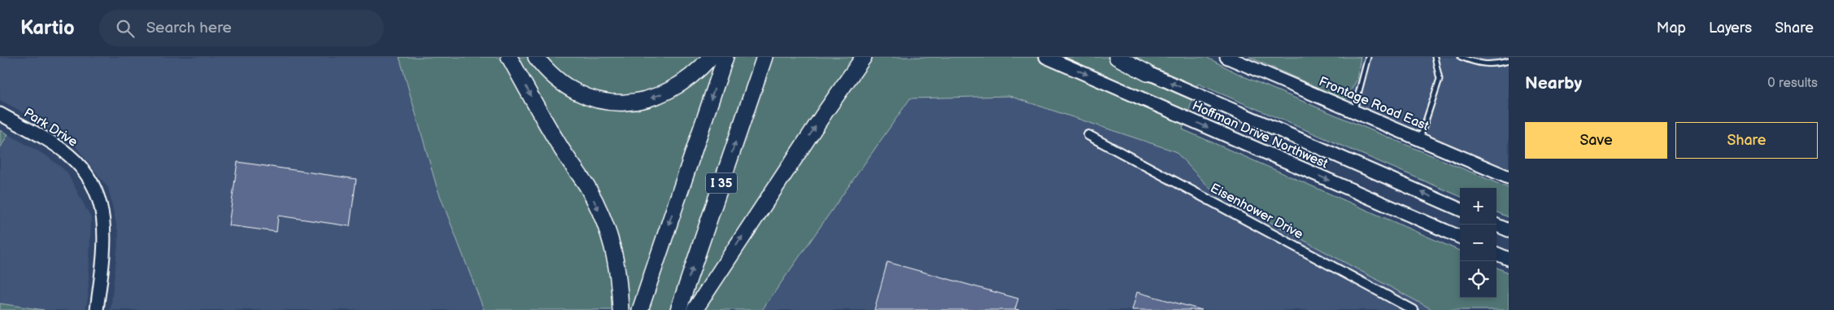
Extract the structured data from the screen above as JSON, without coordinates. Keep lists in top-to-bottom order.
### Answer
{
  "streets": {
    "highway": ["I 35"],
    "main road": ["Frontage Road East", "Park Drive", "Hoffman Drive Northwest"],
    "street": ["Eisenhower Drive"]
  },
  "page": {
    "header": "Kartio",
    "search": "Search here",
    "nav": ["Map", "Layers", "Share"],
    "heading": ["Nearby", "0 results"],
    "buttons": ["Save", "Share"],
    "map_buttons": ["+", "−"]
  }
}
